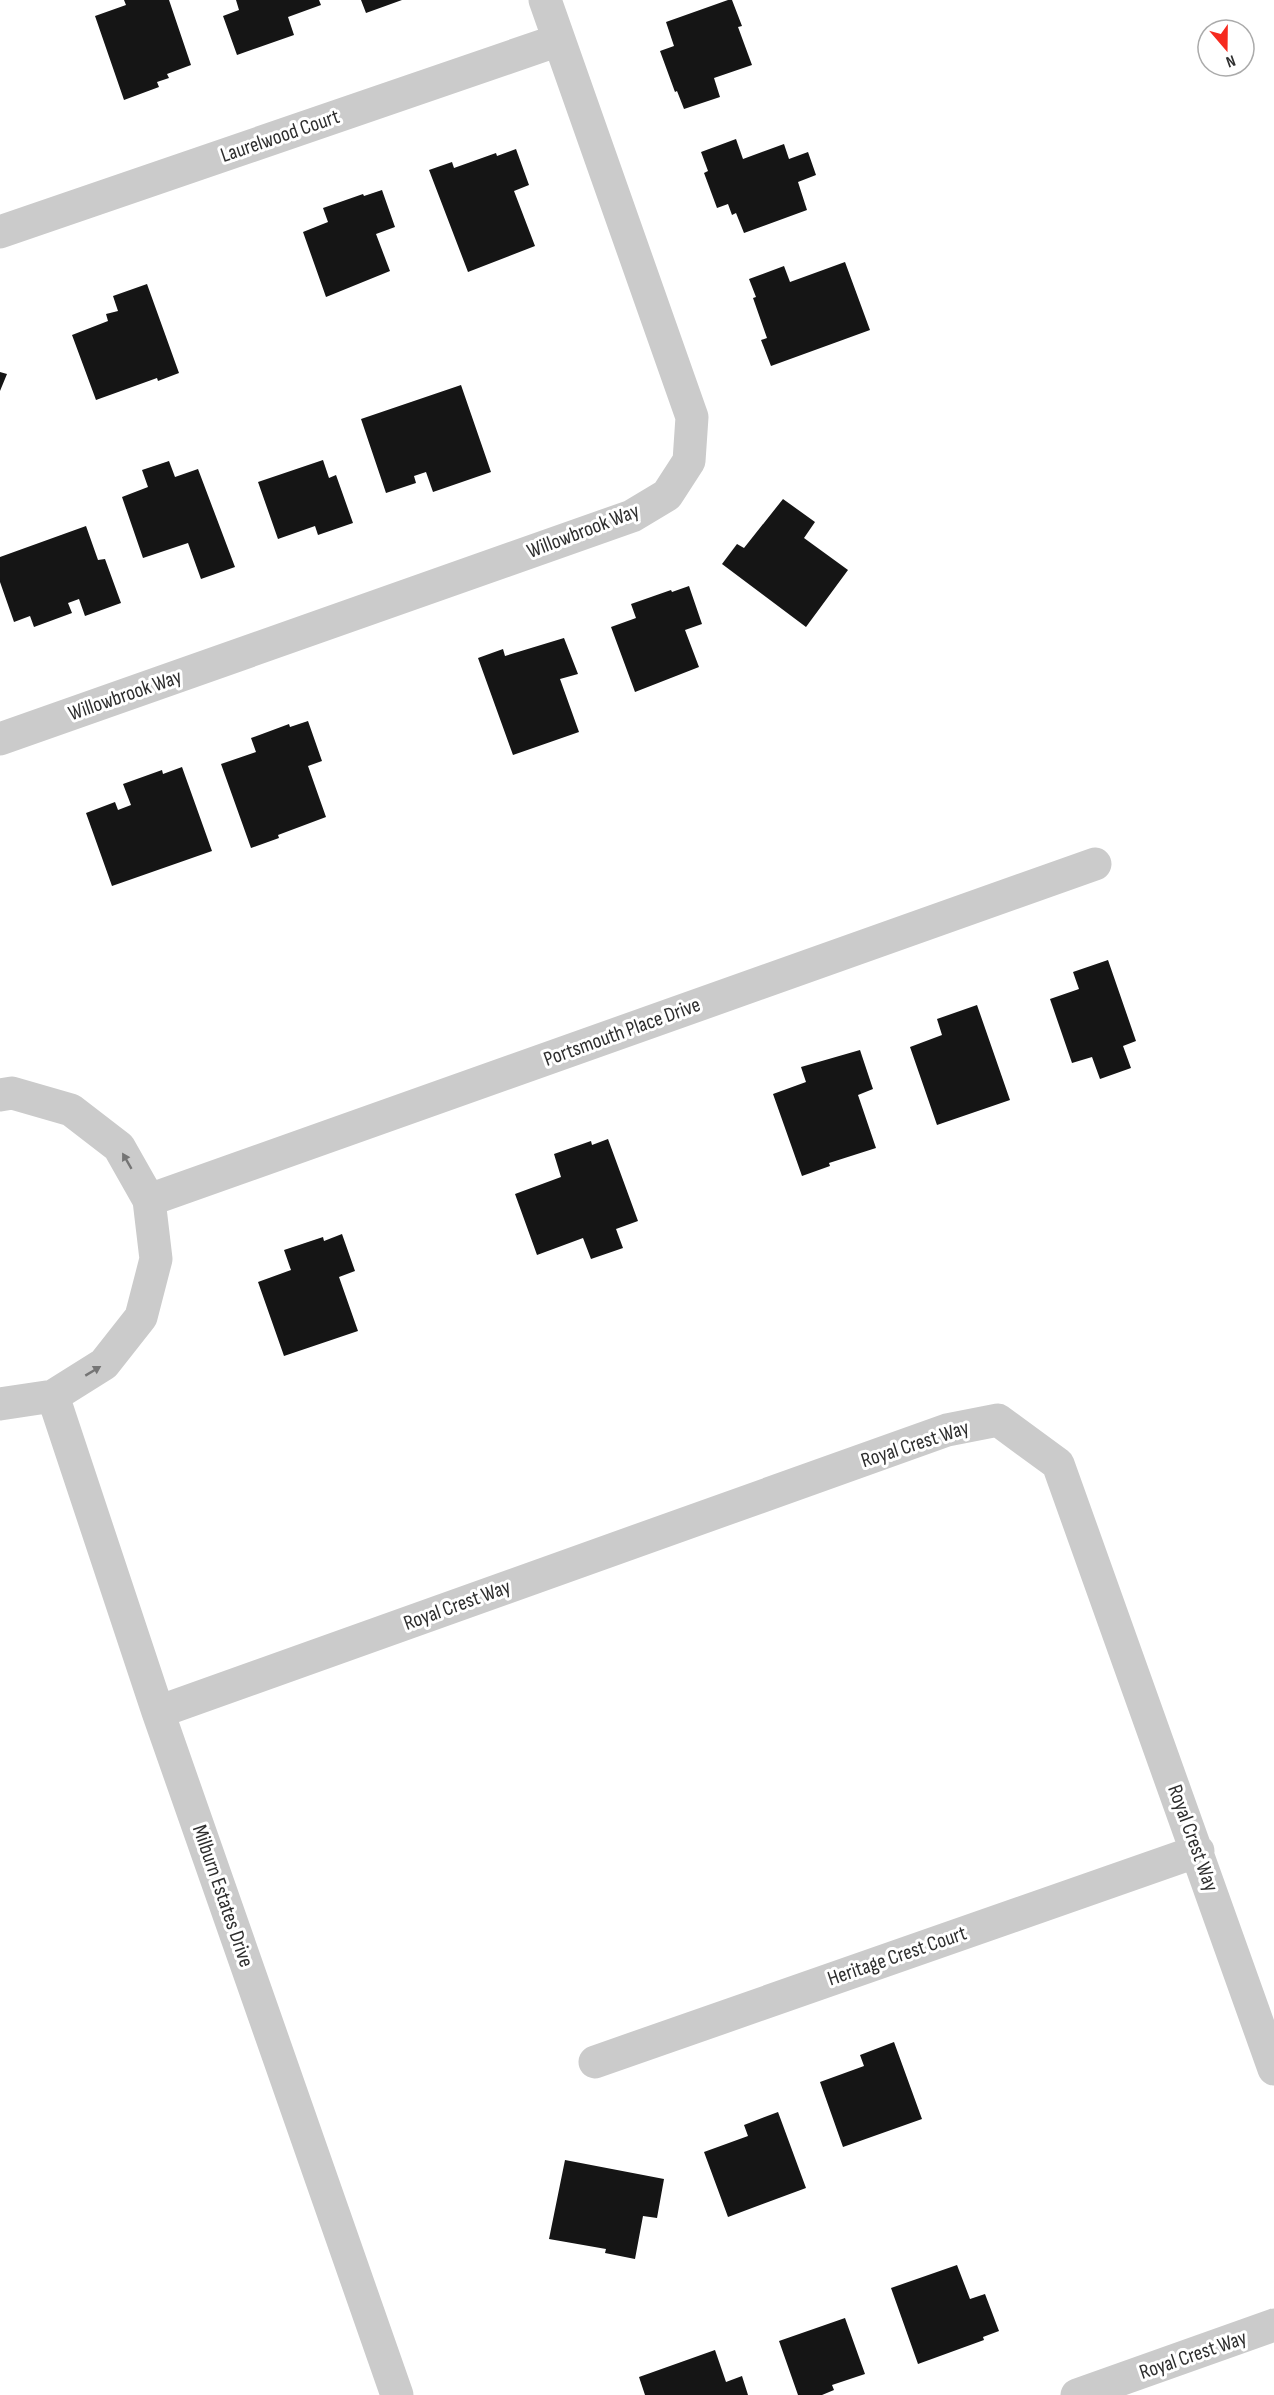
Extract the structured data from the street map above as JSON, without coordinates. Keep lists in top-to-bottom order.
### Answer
{
  "streets": {
    "street": [
      "Laurelwood Court",
      "Willowbrook Way",
      "Portsmouth Place Drive",
      "Royal Crest Way",
      "Milburn Estates Drive",
      "Heritage Crest Court"
    ]
  },
  "crossings": [
    ["Laurelwood Court", "Willowbrook Way"],
    ["Royal Crest Way", "Milburn Estates Drive"],
    ["Royal Crest Way", "Heritage Crest Court"]
  ],
  "north": "bottom"
}
